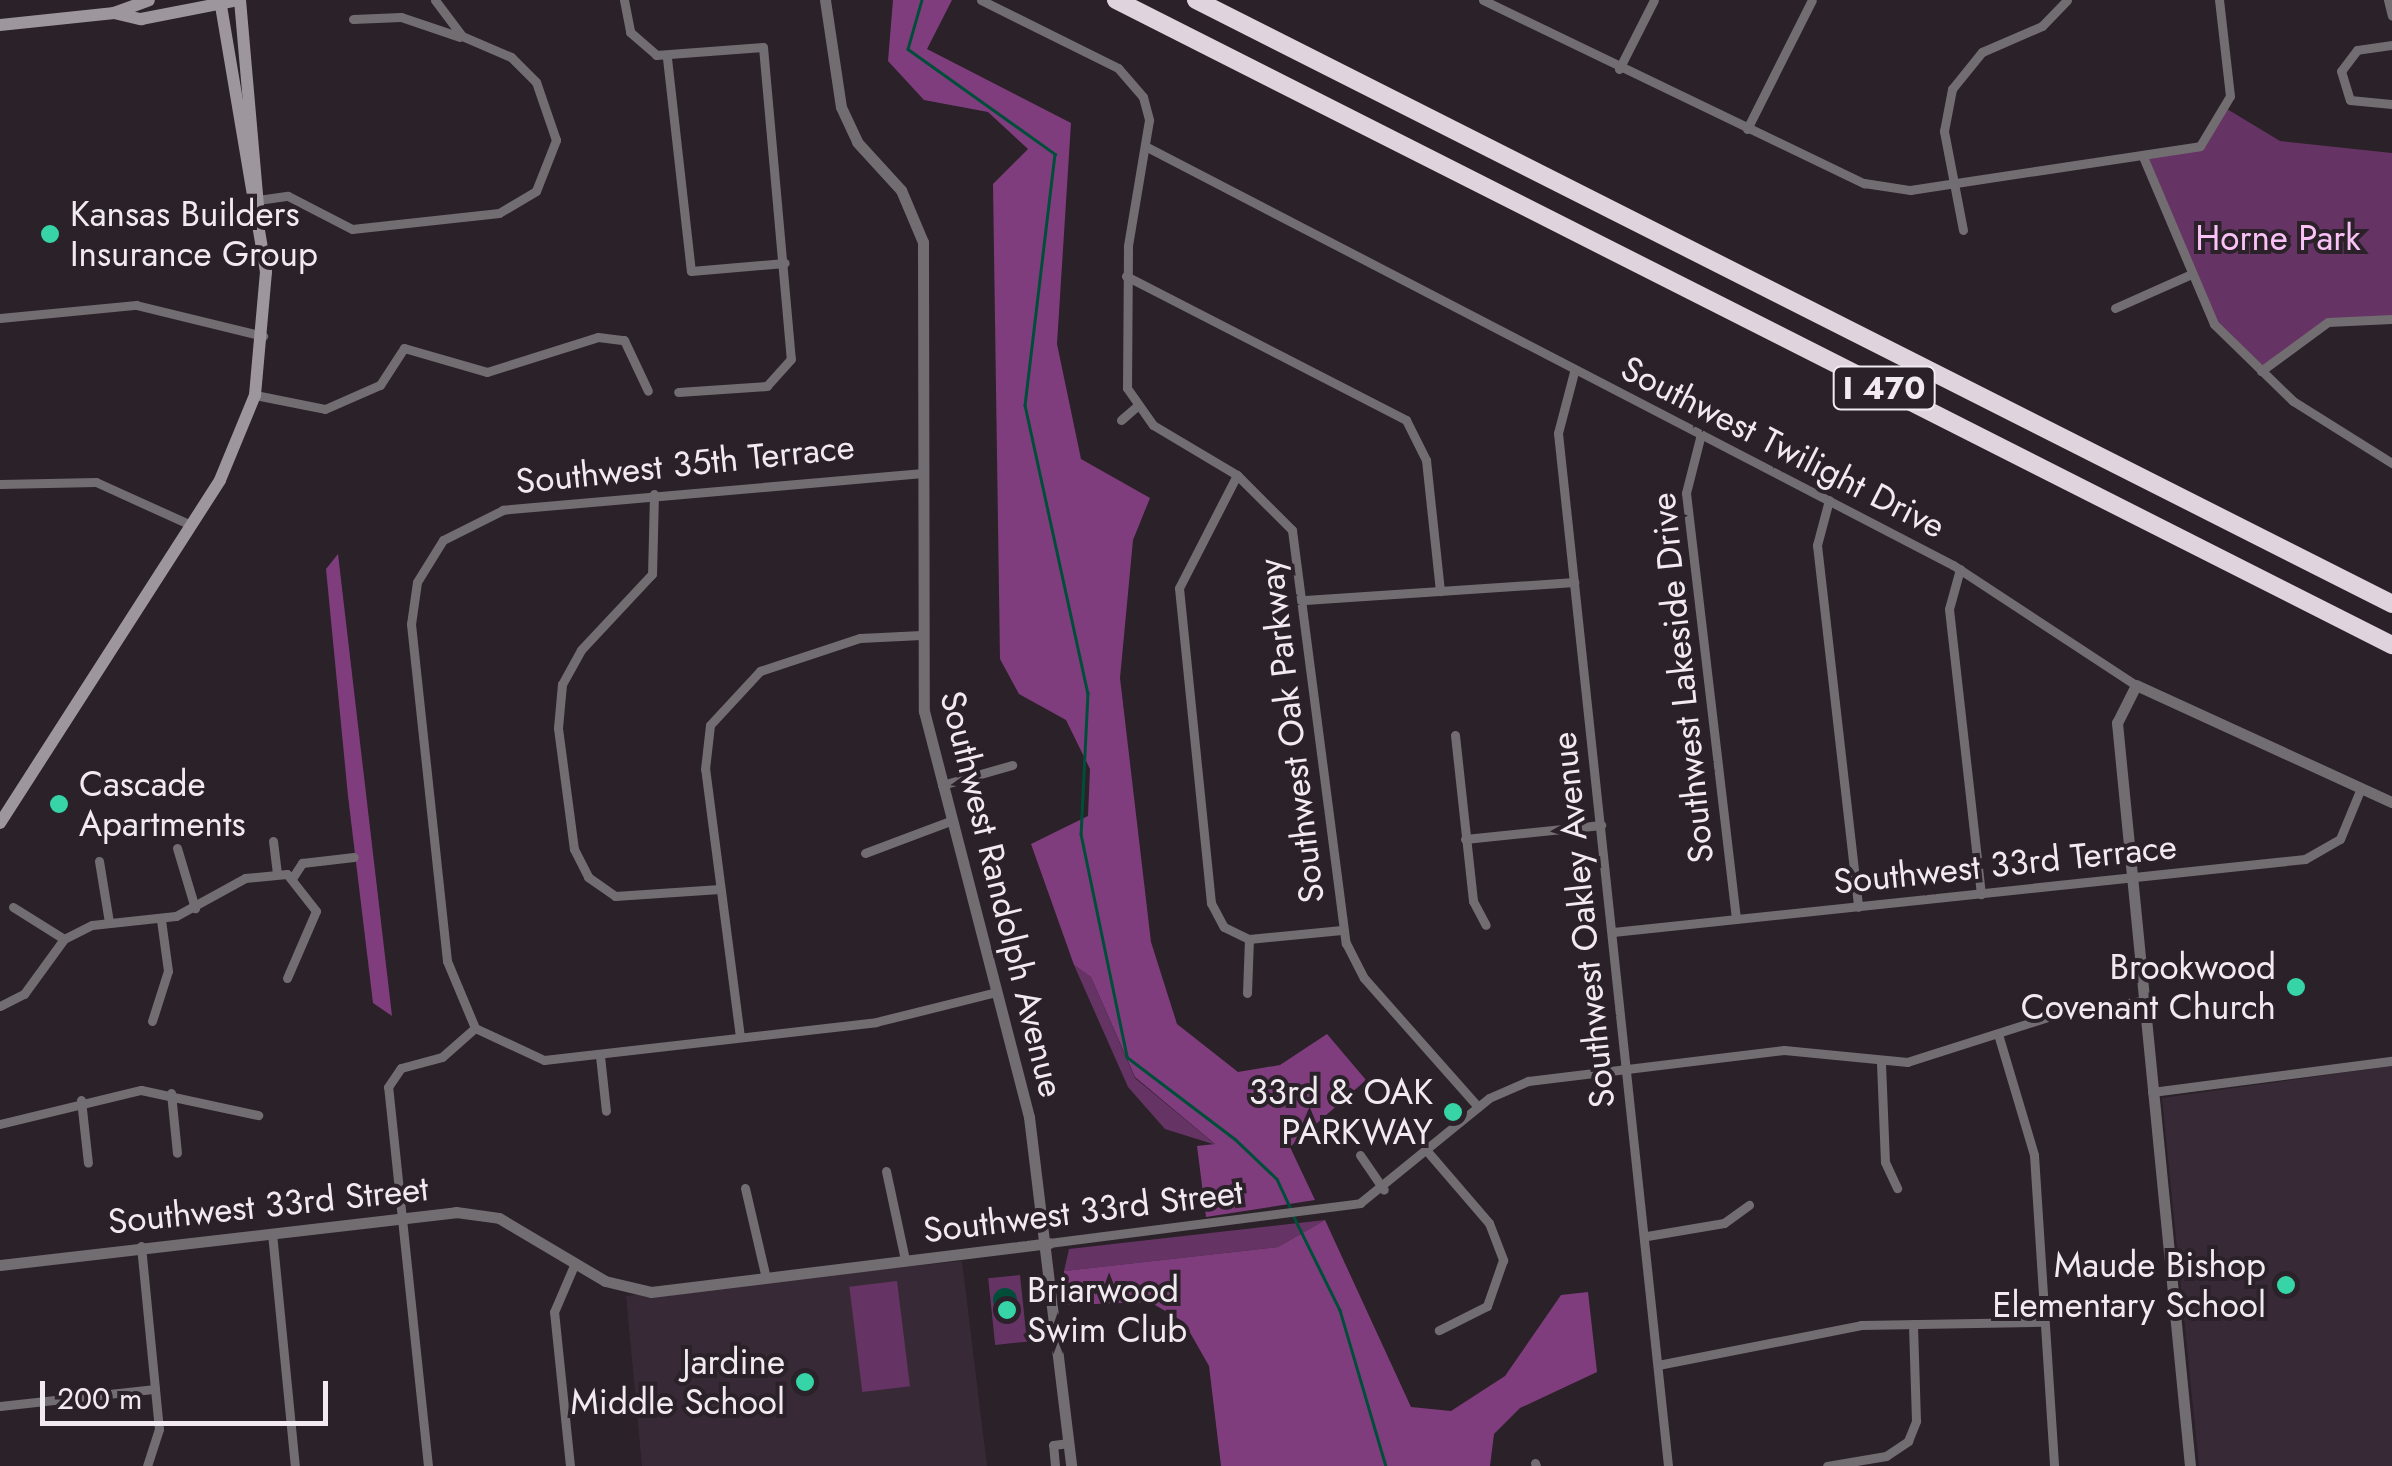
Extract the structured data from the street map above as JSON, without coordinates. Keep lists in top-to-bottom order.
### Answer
{
  "streets": {
    "highway": ["I 470"],
    "street": [
      "Southwest Twilight Drive",
      "Southwest 35th Terrace",
      "Southwest Lakeside Drive",
      "Southwest Oak Parkway",
      "Southwest 33rd Terrace",
      "Southwest Randolph Avenue",
      "Southwest Oakley Avenue",
      "Southwest 33rd Street"
    ]
  },
  "crossings": [
    ["Southwest Twilight Drive", "Southwest Lakeside Drive"],
    ["Southwest Twilight Drive", "Southwest 33rd Terrace"],
    ["Southwest Twilight Drive", "Southwest Oakley Avenue"],
    ["Southwest 35th Terrace", "Southwest Randolph Avenue"],
    ["Southwest Lakeside Drive", "Southwest 33rd Terrace"],
    ["Southwest Oak Parkway", "Southwest 33rd Street"],
    ["Southwest 33rd Terrace", "Southwest Oakley Avenue"],
    ["Southwest Randolph Avenue", "Southwest 33rd Street"],
    ["Southwest Oakley Avenue", "Southwest 33rd Street"]
  ],
  "parks": ["Horne Park"],
  "places": [
    "Kansas Builders Insurance Group",
    "Cascade Apartments",
    "Brookwood Covenant Church",
    "33rd & OAK PARKWAY",
    "Maude Bishop Elementary School",
    "Briarwood Swim Club",
    "Jardine Middle School"
  ],
  "scale_bar": "200 m"
}
